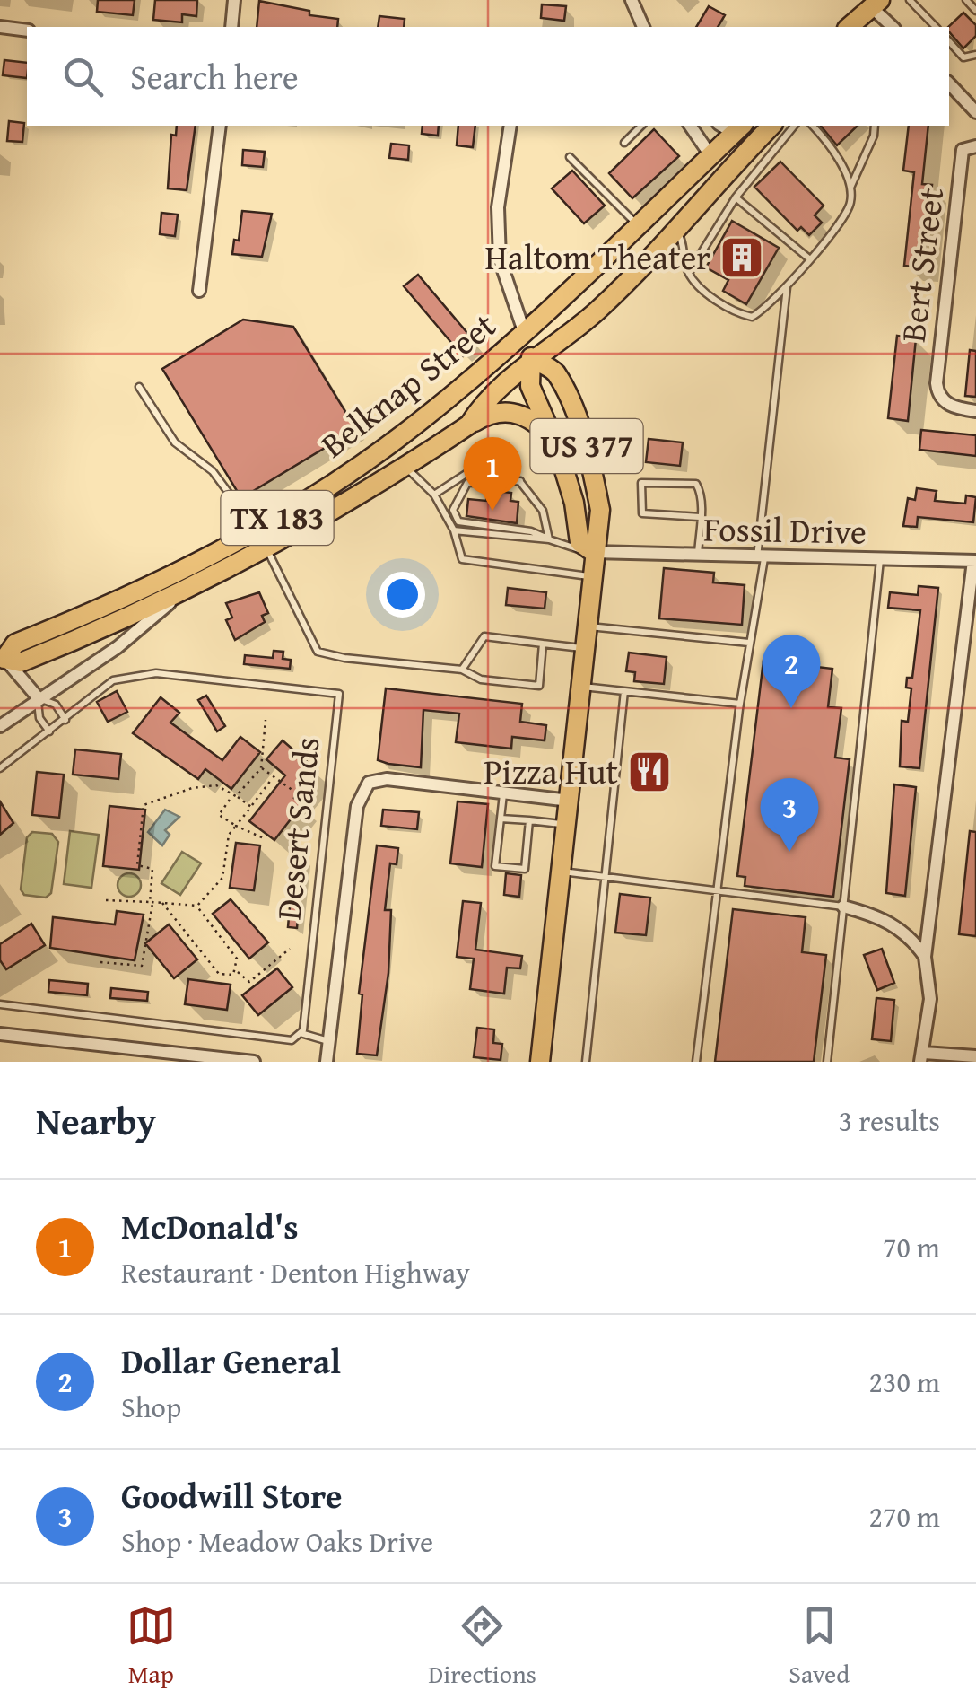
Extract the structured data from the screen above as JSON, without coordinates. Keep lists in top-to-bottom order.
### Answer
{
  "streets": {
    "main road": ["Belknap Street", "US 377", "TX 183"],
    "street": ["Bert Street", "Fossil Drive"],
    "lane": ["Desert Sands"]
  },
  "crossings": [
    ["Belknap Street", "US 377"],
    ["US 377", "Fossil Drive"]
  ],
  "places": {
    "building": ["Haltom Theater"],
    "restaurant": ["Pizza Hut"]
  },
  "page": {
    "search": "Search here",
    "pins": ["1", "2", "3"],
    "heading": ["Nearby", "3 results"],
    "list": [
      {
        "mark": "1",
        "name": "McDonald's",
        "note": "Restaurant · Denton Highway",
        "value": "70 m"
      },
      {
        "mark": "2",
        "name": "Dollar General",
        "note": "Shop",
        "value": "230 m"
      },
      {
        "mark": "3",
        "name": "Goodwill Store",
        "note": "Shop · Meadow Oaks Drive",
        "value": "270 m"
      }
    ],
    "nav": ["Map", "Directions", "Saved"]
  }
}
